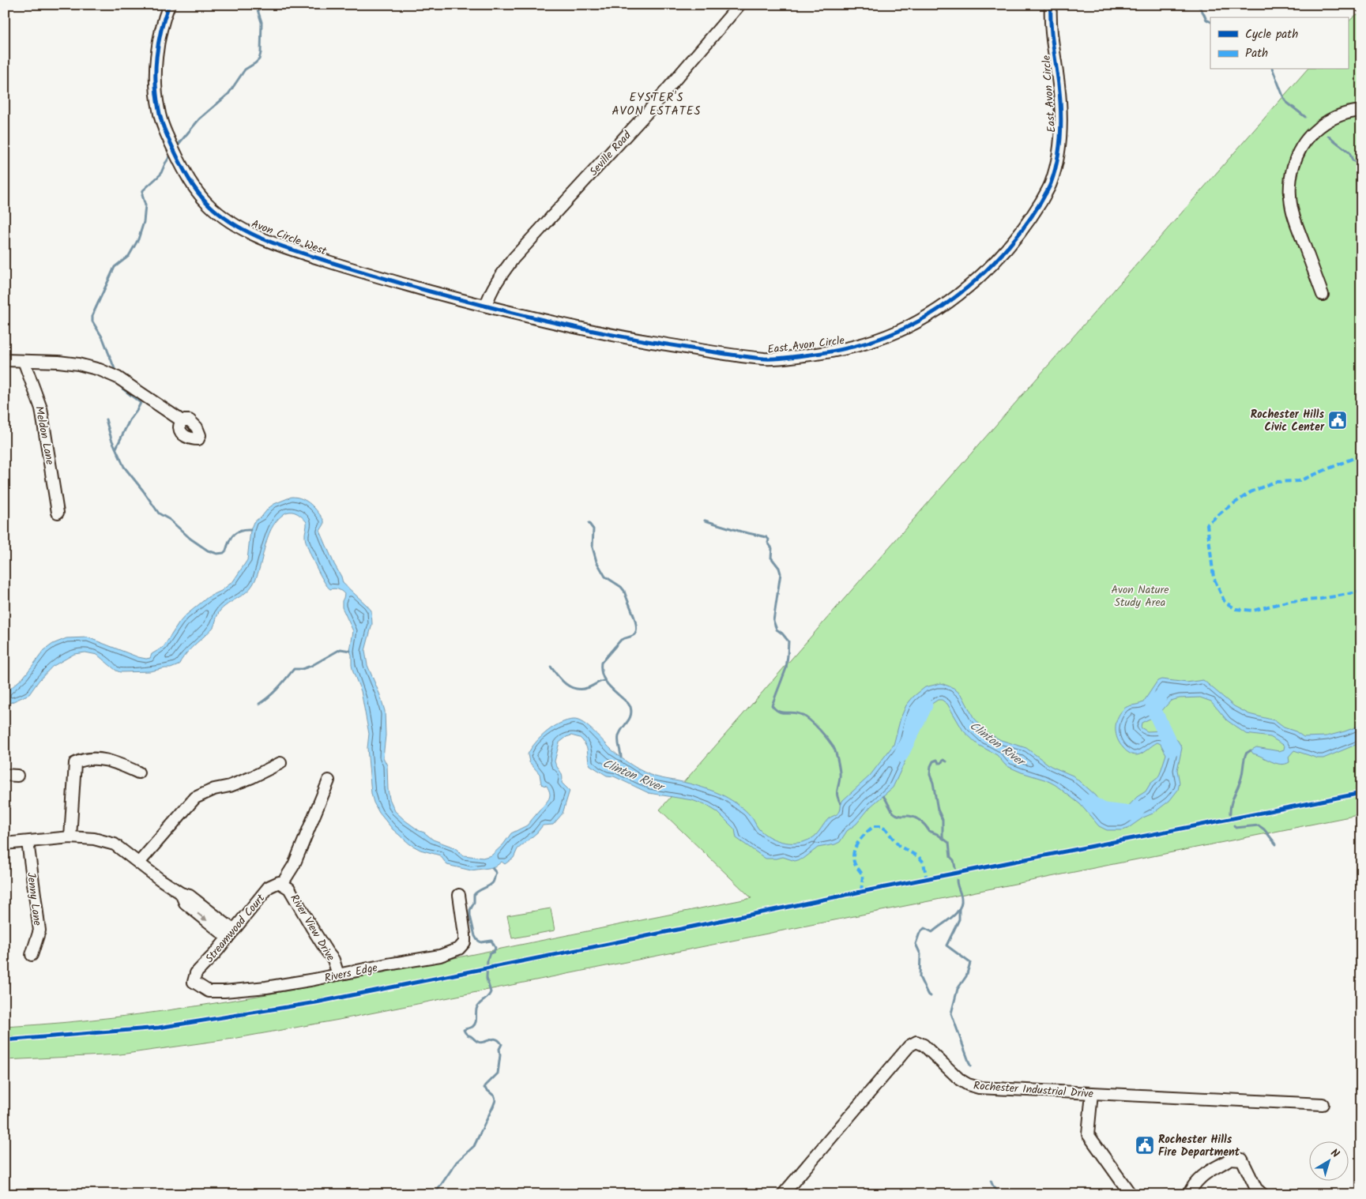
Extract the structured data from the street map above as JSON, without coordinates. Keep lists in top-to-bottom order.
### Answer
{
  "streets": {
    "street": [
      "East Avon Circle",
      "Seville Road",
      "Avon Circle West",
      "Meldon Lane",
      "Jenny Lane",
      "River View Drive",
      "Streamwood Court",
      "Rivers Edge",
      "Rochester Industrial Drive"
    ]
  },
  "crossings": [
    ["East Avon Circle", "Seville Road"],
    ["East Avon Circle", "Avon Circle West"],
    ["Seville Road", "Avon Circle West"],
    ["River View Drive", "Streamwood Court"],
    ["River View Drive", "Rivers Edge"],
    ["Streamwood Court", "Rivers Edge"]
  ],
  "districts": ["EYSTER'S AVON ESTATES"],
  "water": ["Clinton River"],
  "parks": ["Avon Nature Study Area"],
  "places": {
    "public building": ["Rochester Hills Civic Center", "Rochester Hills Fire Department"]
  },
  "legend": ["Cycle path", "Path"],
  "north": "top right"
}
